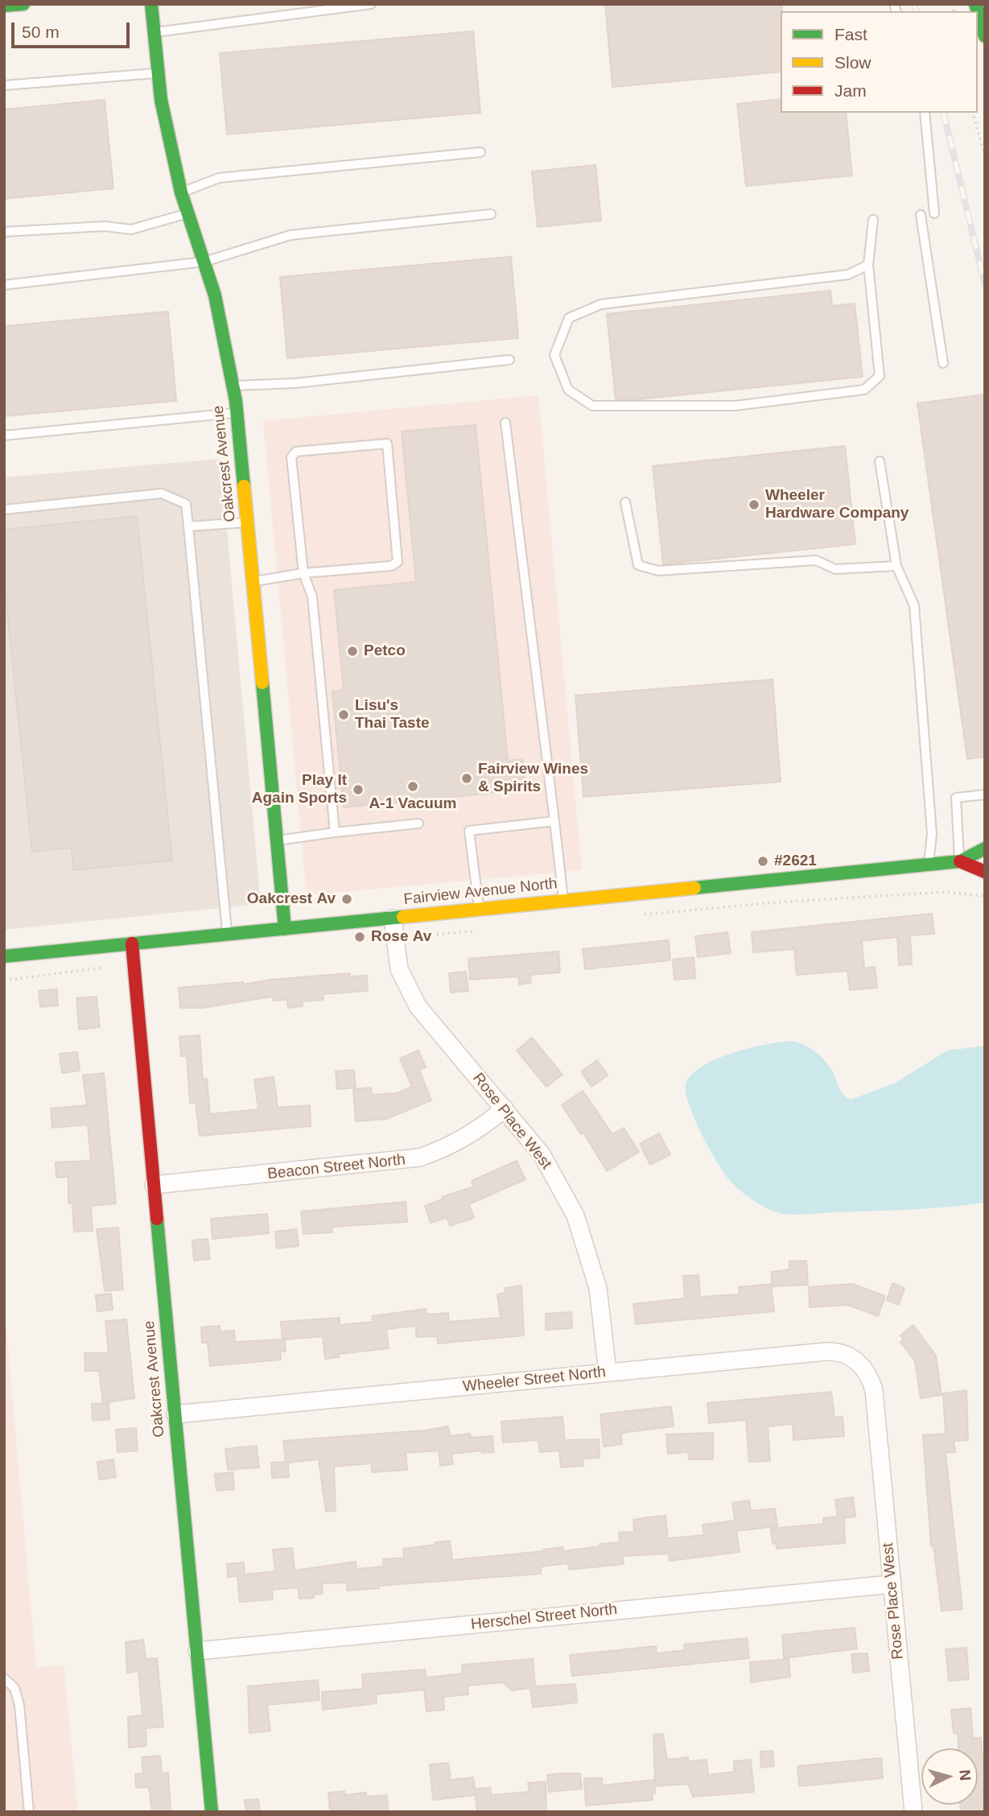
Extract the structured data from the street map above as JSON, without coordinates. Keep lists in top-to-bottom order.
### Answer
{
  "streets": {
    "street": [
      "Oakcrest Avenue",
      "Fairview Avenue North",
      "Rose Place West",
      "Beacon Street North",
      "Wheeler Street North",
      "Herschel Street North"
    ]
  },
  "crossings": [
    ["Oakcrest Avenue", "Fairview Avenue North"],
    ["Oakcrest Avenue", "Beacon Street North"],
    ["Oakcrest Avenue", "Wheeler Street North"],
    ["Oakcrest Avenue", "Herschel Street North"],
    ["Fairview Avenue North", "Rose Place West"],
    ["Rose Place West", "Beacon Street North"],
    ["Rose Place West", "Wheeler Street North"],
    ["Rose Place West", "Herschel Street North"]
  ],
  "places": [
    "Wheeler Hardware Company",
    "Petco",
    "Lisu's Thai Taste",
    "Fairview Wines & Spirits",
    "A-1 Vacuum",
    "Play It Again Sports",
    "#2621",
    "Oakcrest Av",
    "Rose Av"
  ],
  "legend": ["Fast", "Slow", "Jam"],
  "scale_bar": "50 m",
  "north": "right"
}
